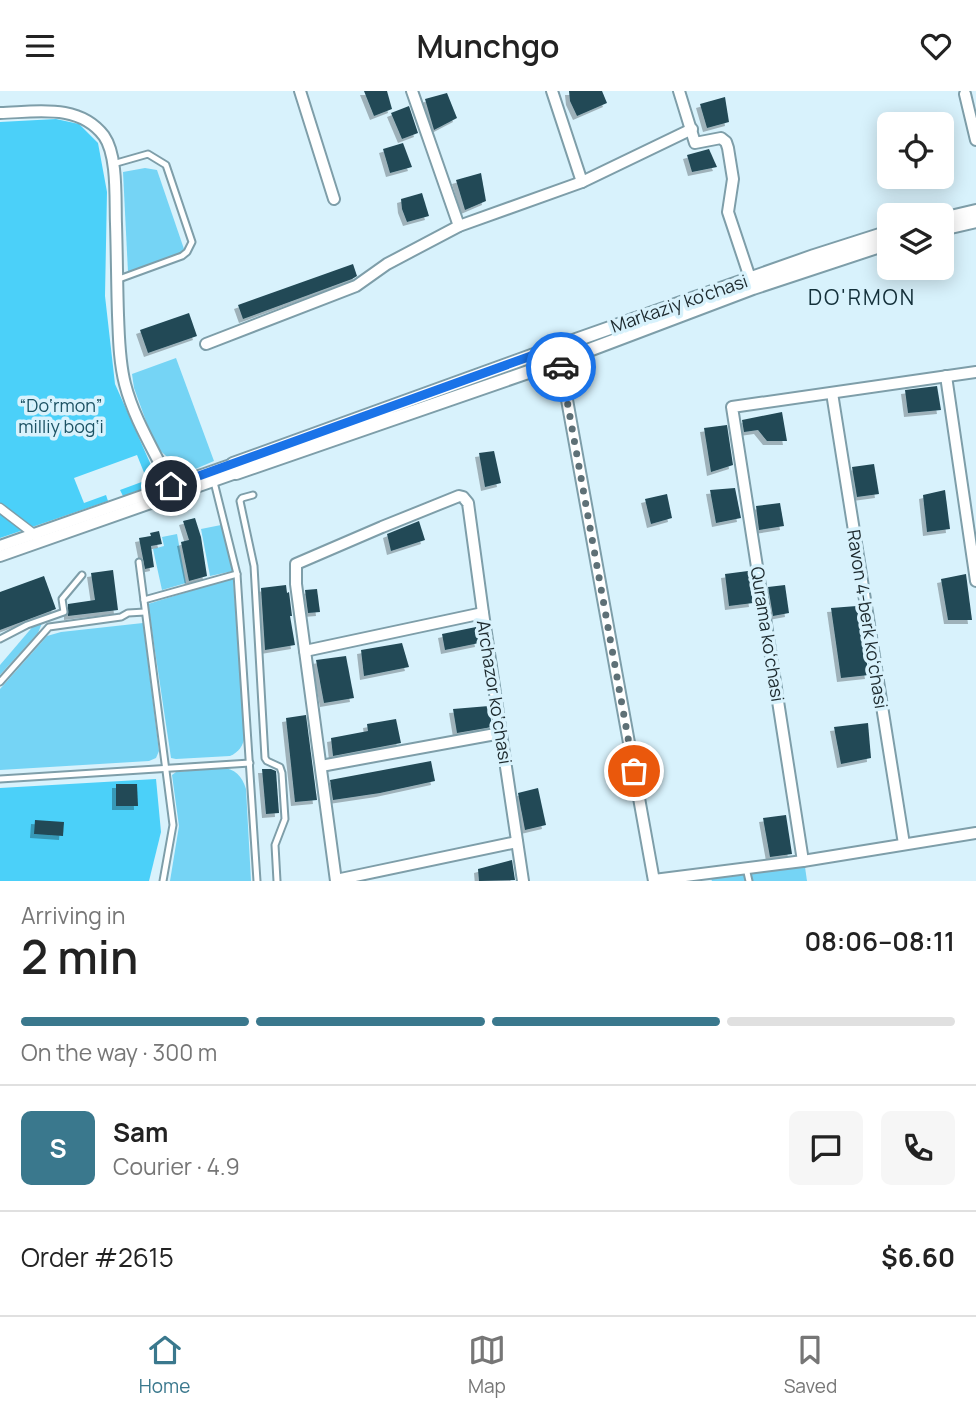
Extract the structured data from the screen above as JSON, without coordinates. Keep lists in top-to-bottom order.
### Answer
{
  "streets": {
    "street": [
      "Markaziy ko'chasi",
      "Ravon 4-berk koʻchasi",
      "Qurama koʻchasi",
      "Archazor ko‘chasi"
    ]
  },
  "crossings": [
    ["Ravon 4-berk koʻchasi", "Qurama koʻchasi"]
  ],
  "districts": ["DO'RMON"],
  "parks": ["“Do‘rmon” milliy bog‘i"],
  "page": {
    "header": "Munchgo",
    "heading": ["2 min", "Arriving in", "08:06–08:11"],
    "panel": [
      "Sam",
      "Courier · 4.9",
      "Order #2615",
      "$6.60"
    ],
    "bar": "On the way · 300 m",
    "round": "S",
    "tabs": ["Home", "Map", "Saved"]
  }
}
